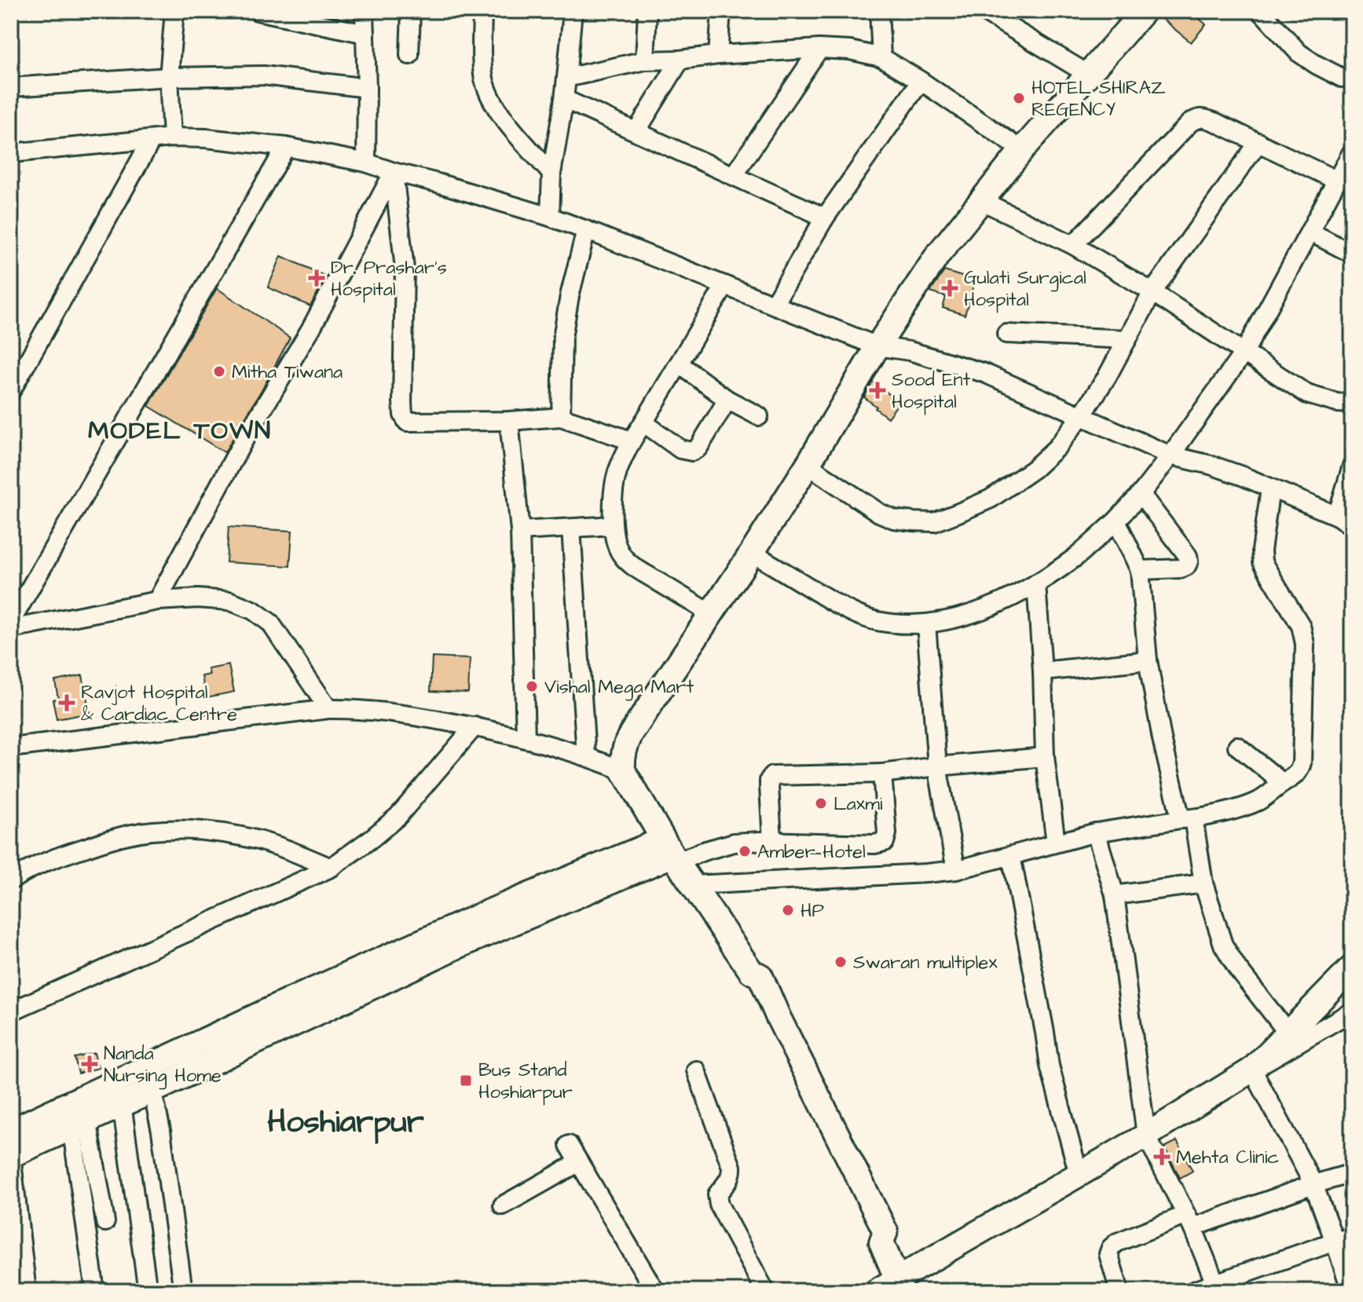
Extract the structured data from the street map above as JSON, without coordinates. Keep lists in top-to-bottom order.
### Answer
{
  "districts": ["MODEL TOWN", "Hoshiarpur"],
  "places": {
    "other": [
      "HOTEL SHIRAZ REGENCY",
      "Mitha Tiwana",
      "Vishal Mega Mart",
      "Laxmi",
      "Amber Hotel",
      "HP",
      "Swaran multiplex"
    ],
    "health": [
      "Dr. Prashar's Hospital",
      "Gulati Surgical Hospital",
      "Sood Ent Hospital",
      "Ravjot Hospital & Cardiac Centre",
      "Nanda Nursing Home",
      "Mehta Clinic"
    ],
    "transit": ["Bus Stand Hoshiarpur"]
  }
}
